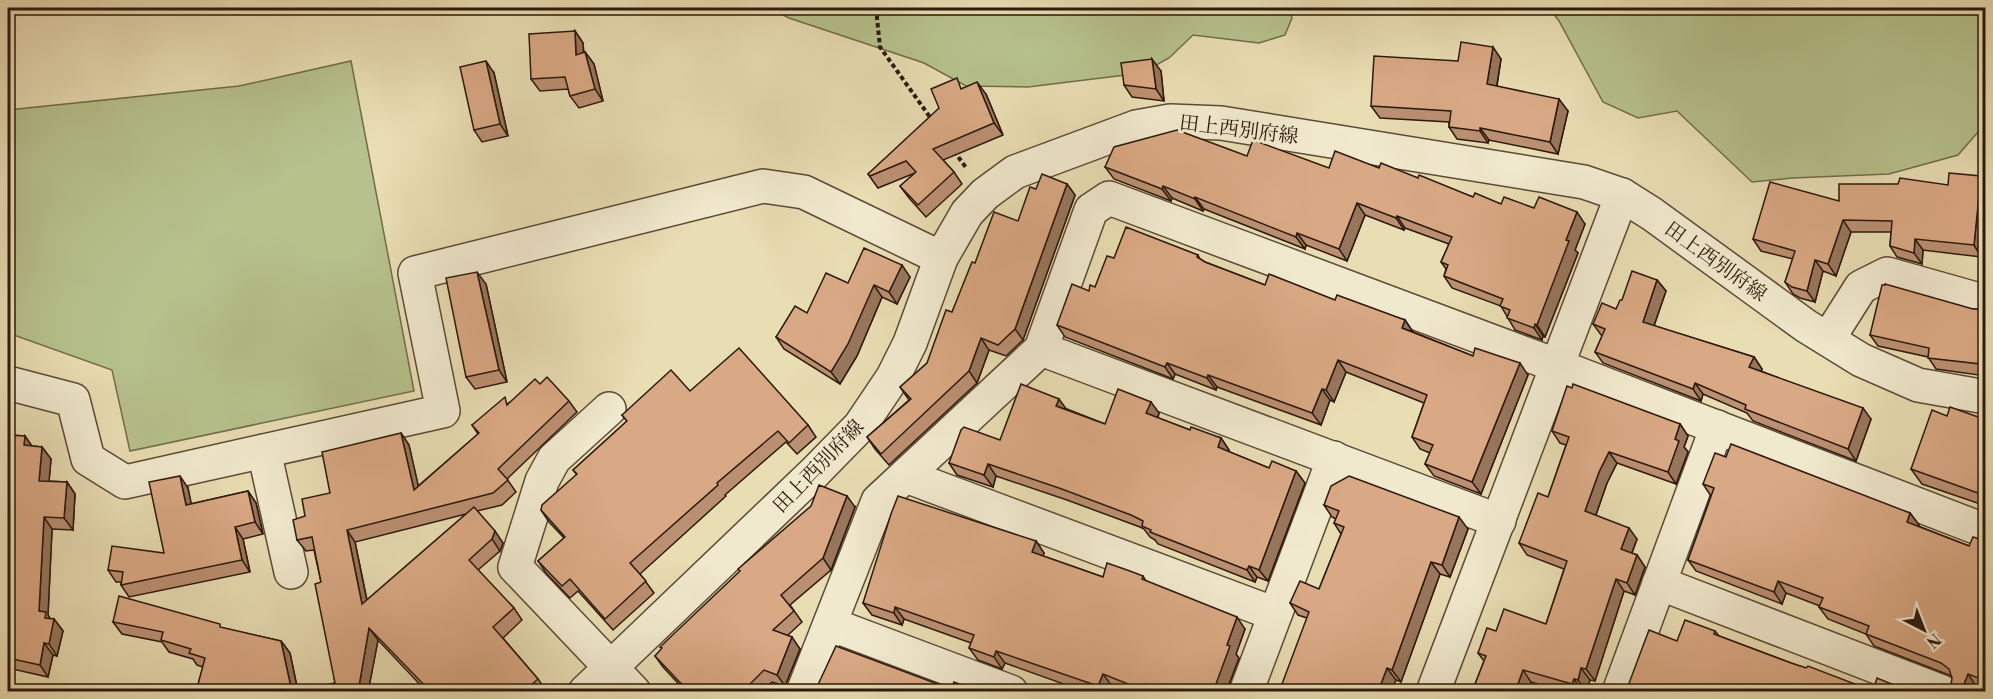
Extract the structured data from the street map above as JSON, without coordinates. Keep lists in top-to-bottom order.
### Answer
{
  "streets": {
    "street": ["田上西別府線"]
  },
  "north": "bottom right"
}
